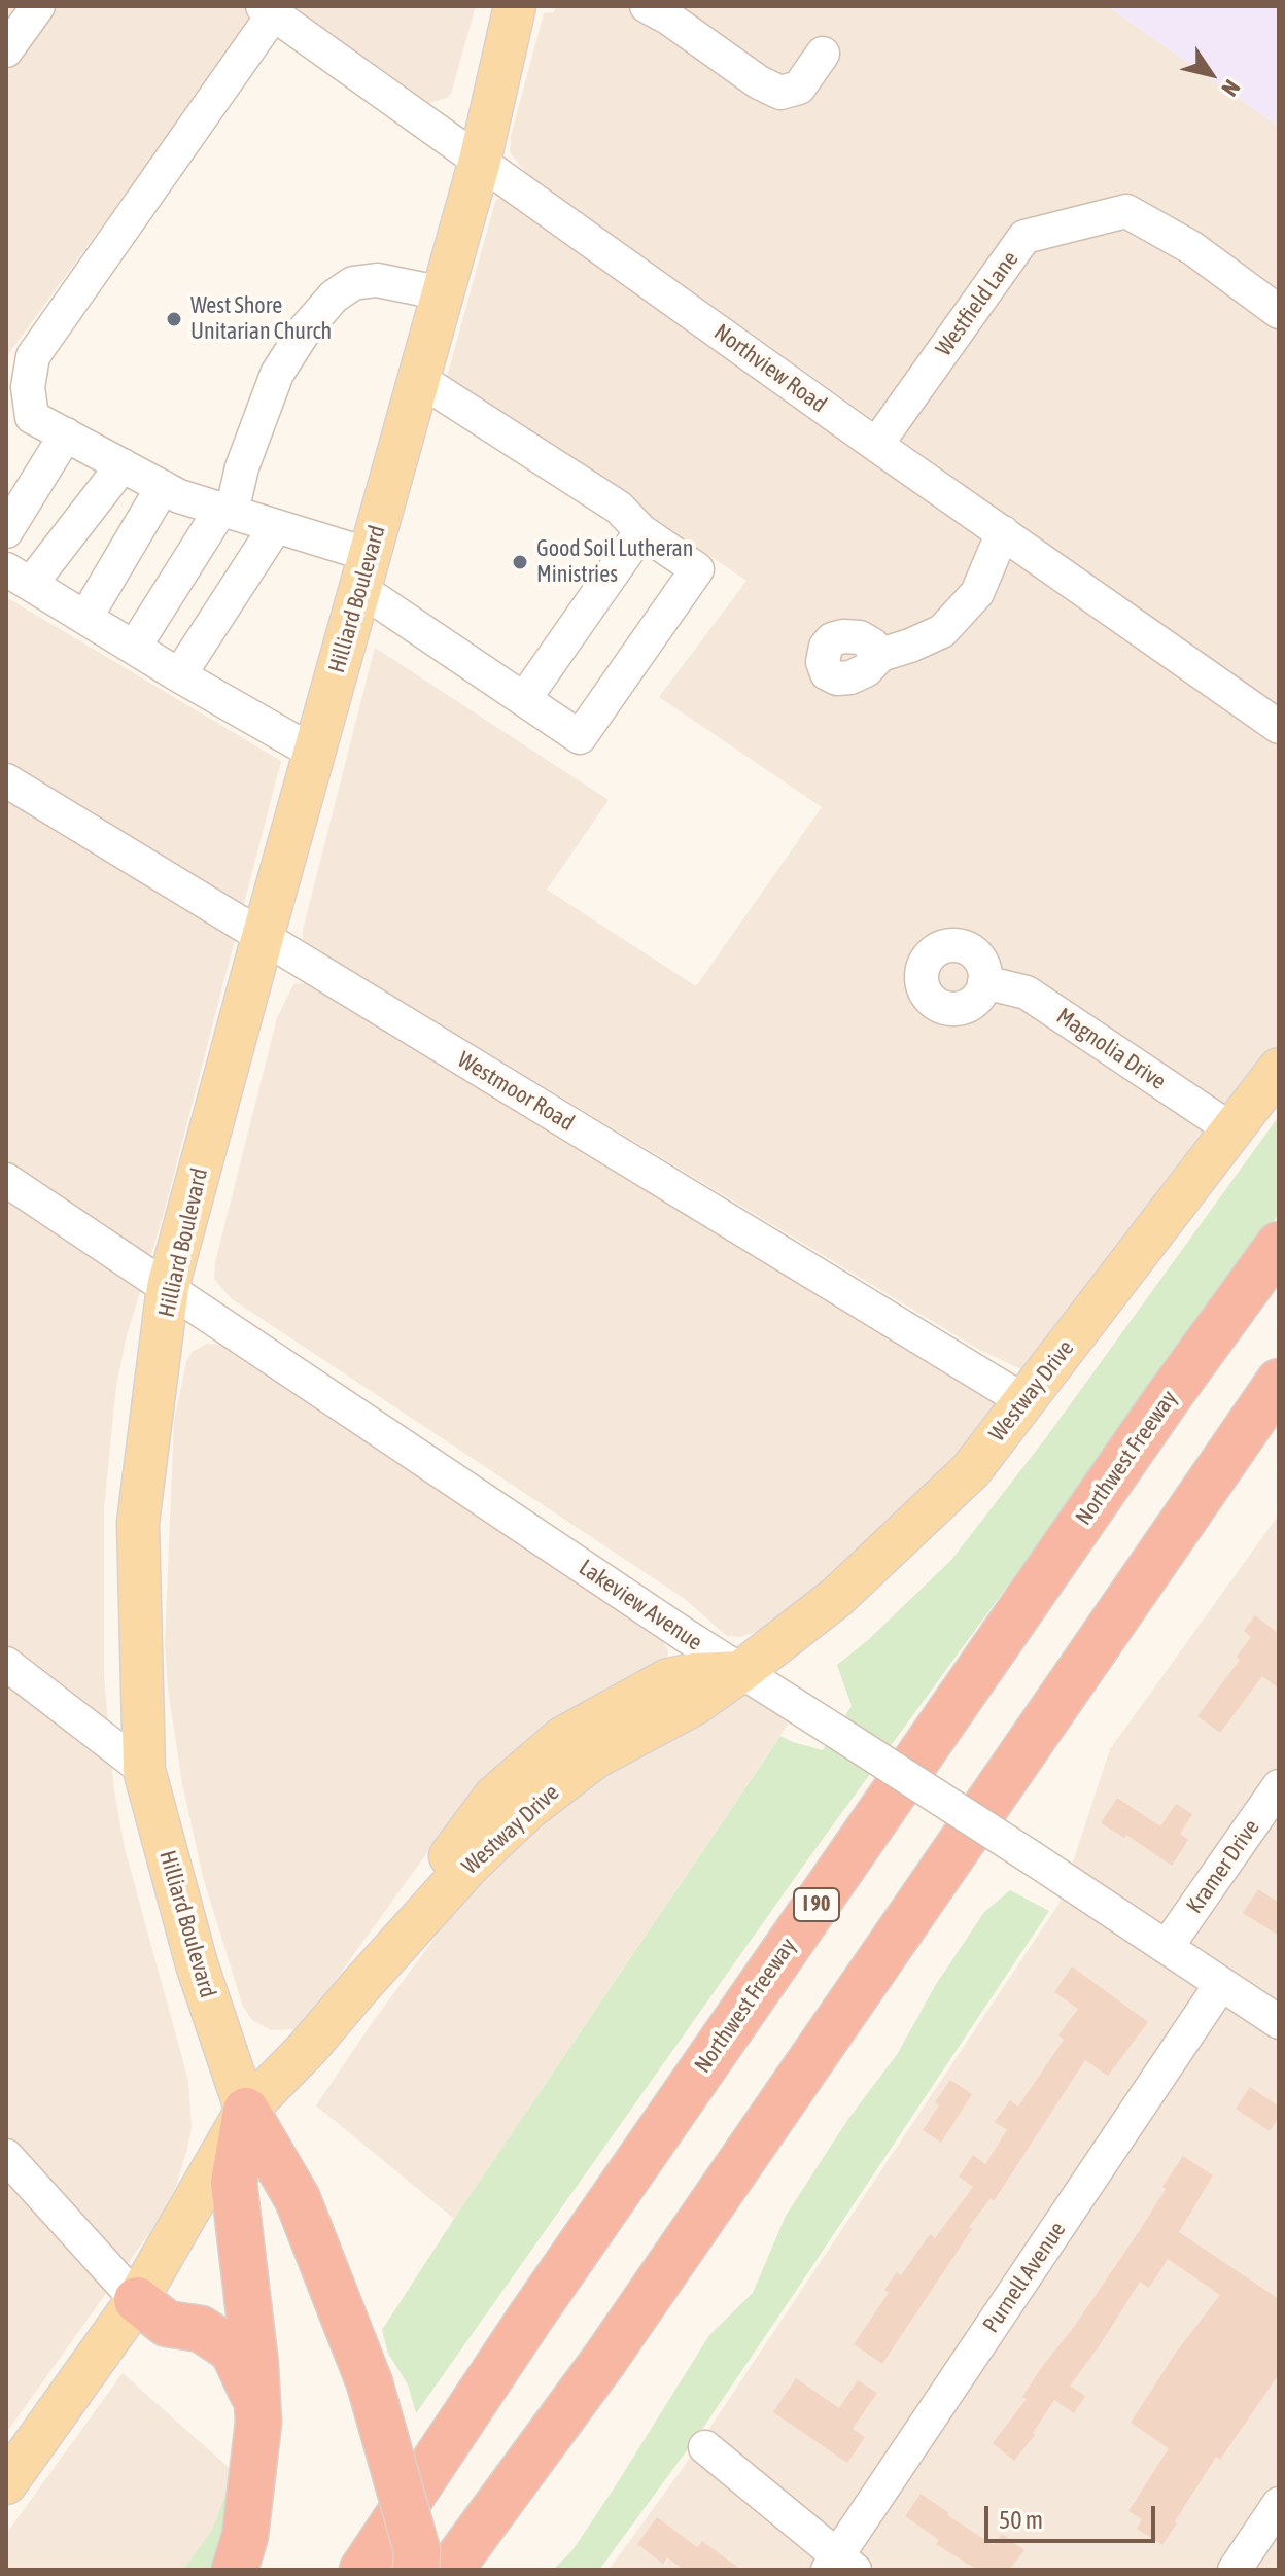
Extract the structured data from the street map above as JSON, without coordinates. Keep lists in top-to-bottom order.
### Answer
{
  "streets": {
    "highway": ["Northwest Freeway", "I 90"],
    "main road": ["Hilliard Boulevard", "Westway Drive"],
    "street": [
      "Westfield Lane",
      "Northview Road",
      "Magnolia Drive",
      "Westmoor Road",
      "Lakeview Avenue",
      "Kramer Drive",
      "Purnell Avenue"
    ]
  },
  "crossings": [
    ["Westfield Lane", "Northview Road"],
    ["Northview Road", "Hilliard Boulevard"],
    ["Hilliard Boulevard", "Westmoor Road"],
    ["Hilliard Boulevard", "Westway Drive"],
    ["Hilliard Boulevard", "Lakeview Avenue"],
    ["Magnolia Drive", "Westway Drive"],
    ["Westmoor Road", "Westway Drive"],
    ["Westway Drive", "Lakeview Avenue"],
    ["Lakeview Avenue", "Kramer Drive"],
    ["Lakeview Avenue", "Purnell Avenue"]
  ],
  "places": ["West Shore Unitarian Church", "Good Soil Lutheran Ministries"],
  "scale_bar": "50 m",
  "north": "bottom right"
}
